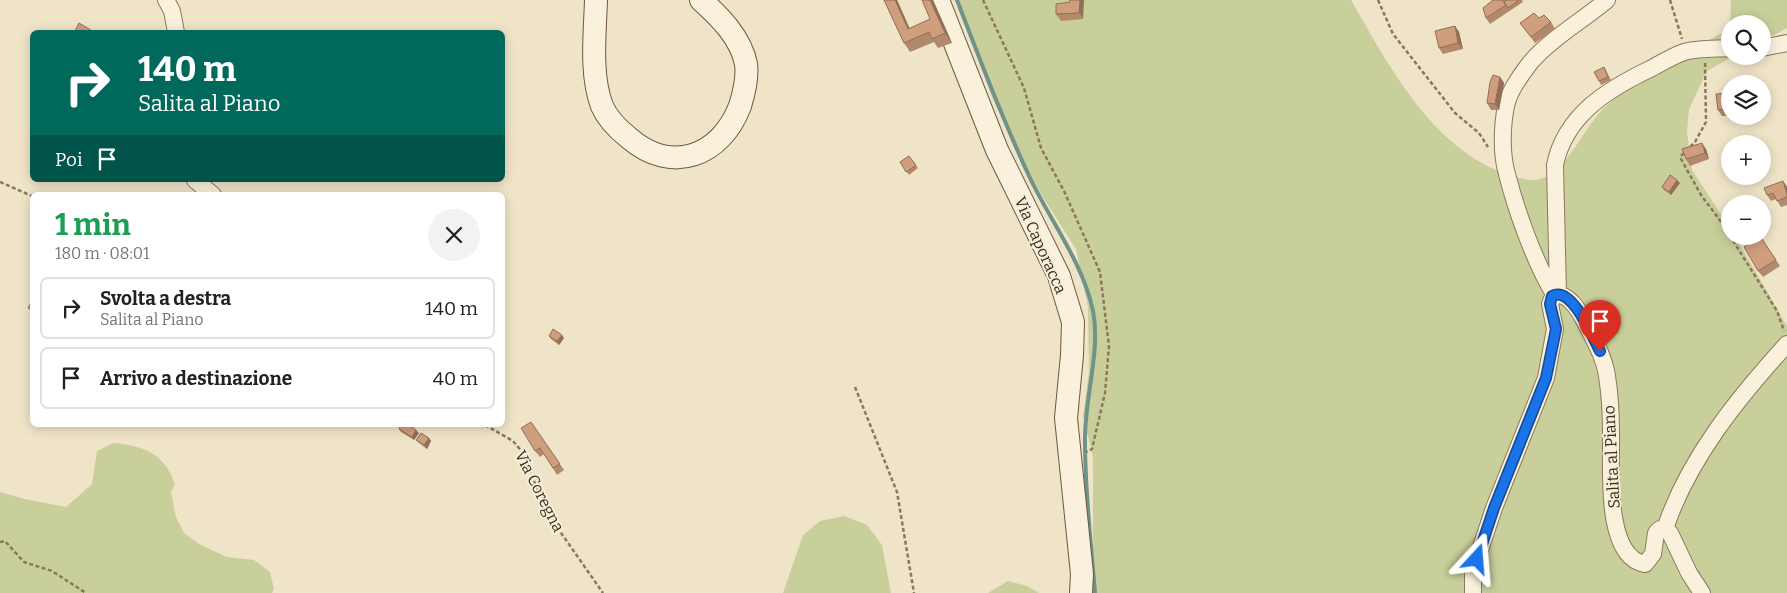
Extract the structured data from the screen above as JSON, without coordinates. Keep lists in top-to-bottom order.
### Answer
{
  "streets": {
    "street": ["Via Caporacca", "Salita al Piano"],
    "path": ["Via Coregna"]
  },
  "page": {
    "map_buttons": ["+", "−"],
    "turn": ["140 m", "Salita al Piano"],
    "then": "Poi",
    "heading": ["1 min", "180 m · 08:01"],
    "list": [
      {
        "name": "Svolta a destra",
        "note": "Salita al Piano",
        "value": "140 m"
      },
      {
        "name": "Arrivo a destinazione",
        "value": "40 m"
      }
    ]
  }
}
